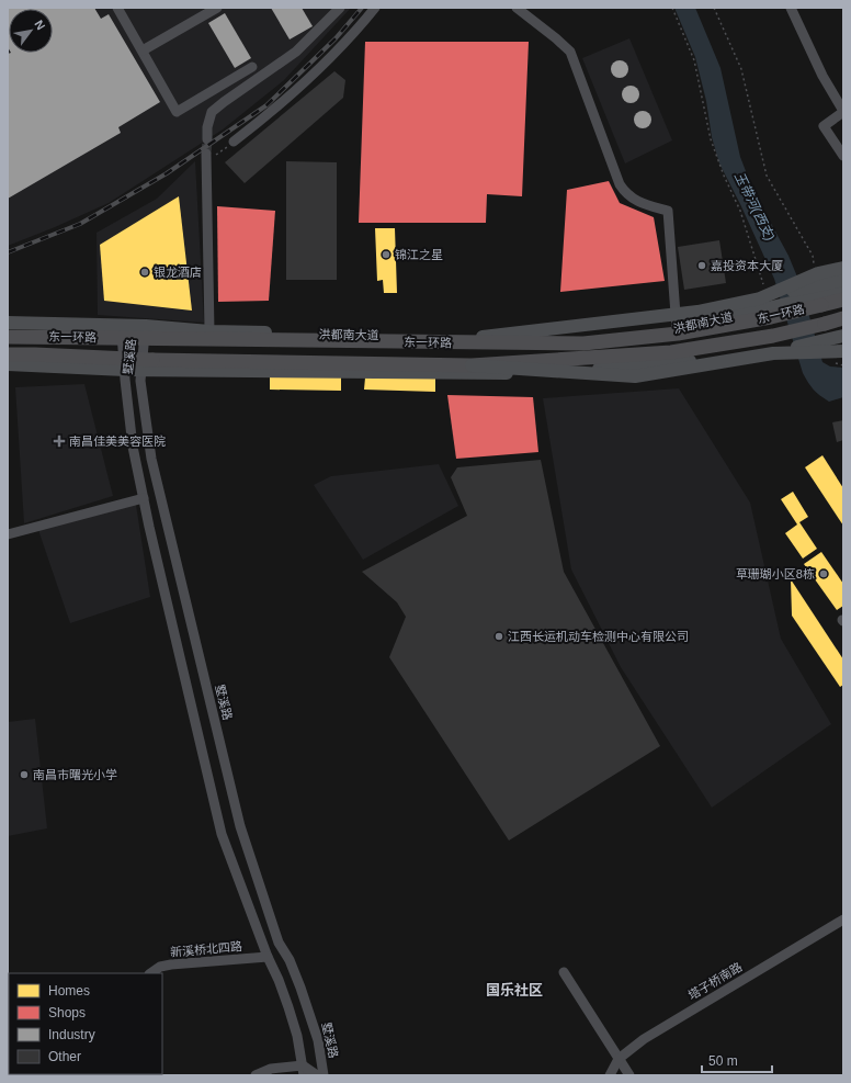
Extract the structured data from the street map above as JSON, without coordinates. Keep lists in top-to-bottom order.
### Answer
{
  "streets": {
    "highway": ["东一环路"],
    "main road": ["洪都南大道"],
    "street": ["墅溪路", "新溪桥北四路", "塔子桥南路"]
  },
  "crossings": [
    ["洪都南大道", "墅溪路"],
    ["墅溪路", "新溪桥北四路"]
  ],
  "districts": ["国乐社区"],
  "water": ["玉带河(西支)"],
  "places": {
    "other": [
      "锦江之星",
      "嘉投资本大厦",
      "银龙酒店",
      "草珊瑚小区8栋",
      "江西长运机动车检测中心有限公司",
      "南昌市曙光小学"
    ],
    "health": ["南昌佳美美容医院"]
  },
  "legend": [
    "Homes",
    "Shops",
    "Industry",
    "Other"
  ],
  "scale_bar": "50 m",
  "north": "top right"
}
